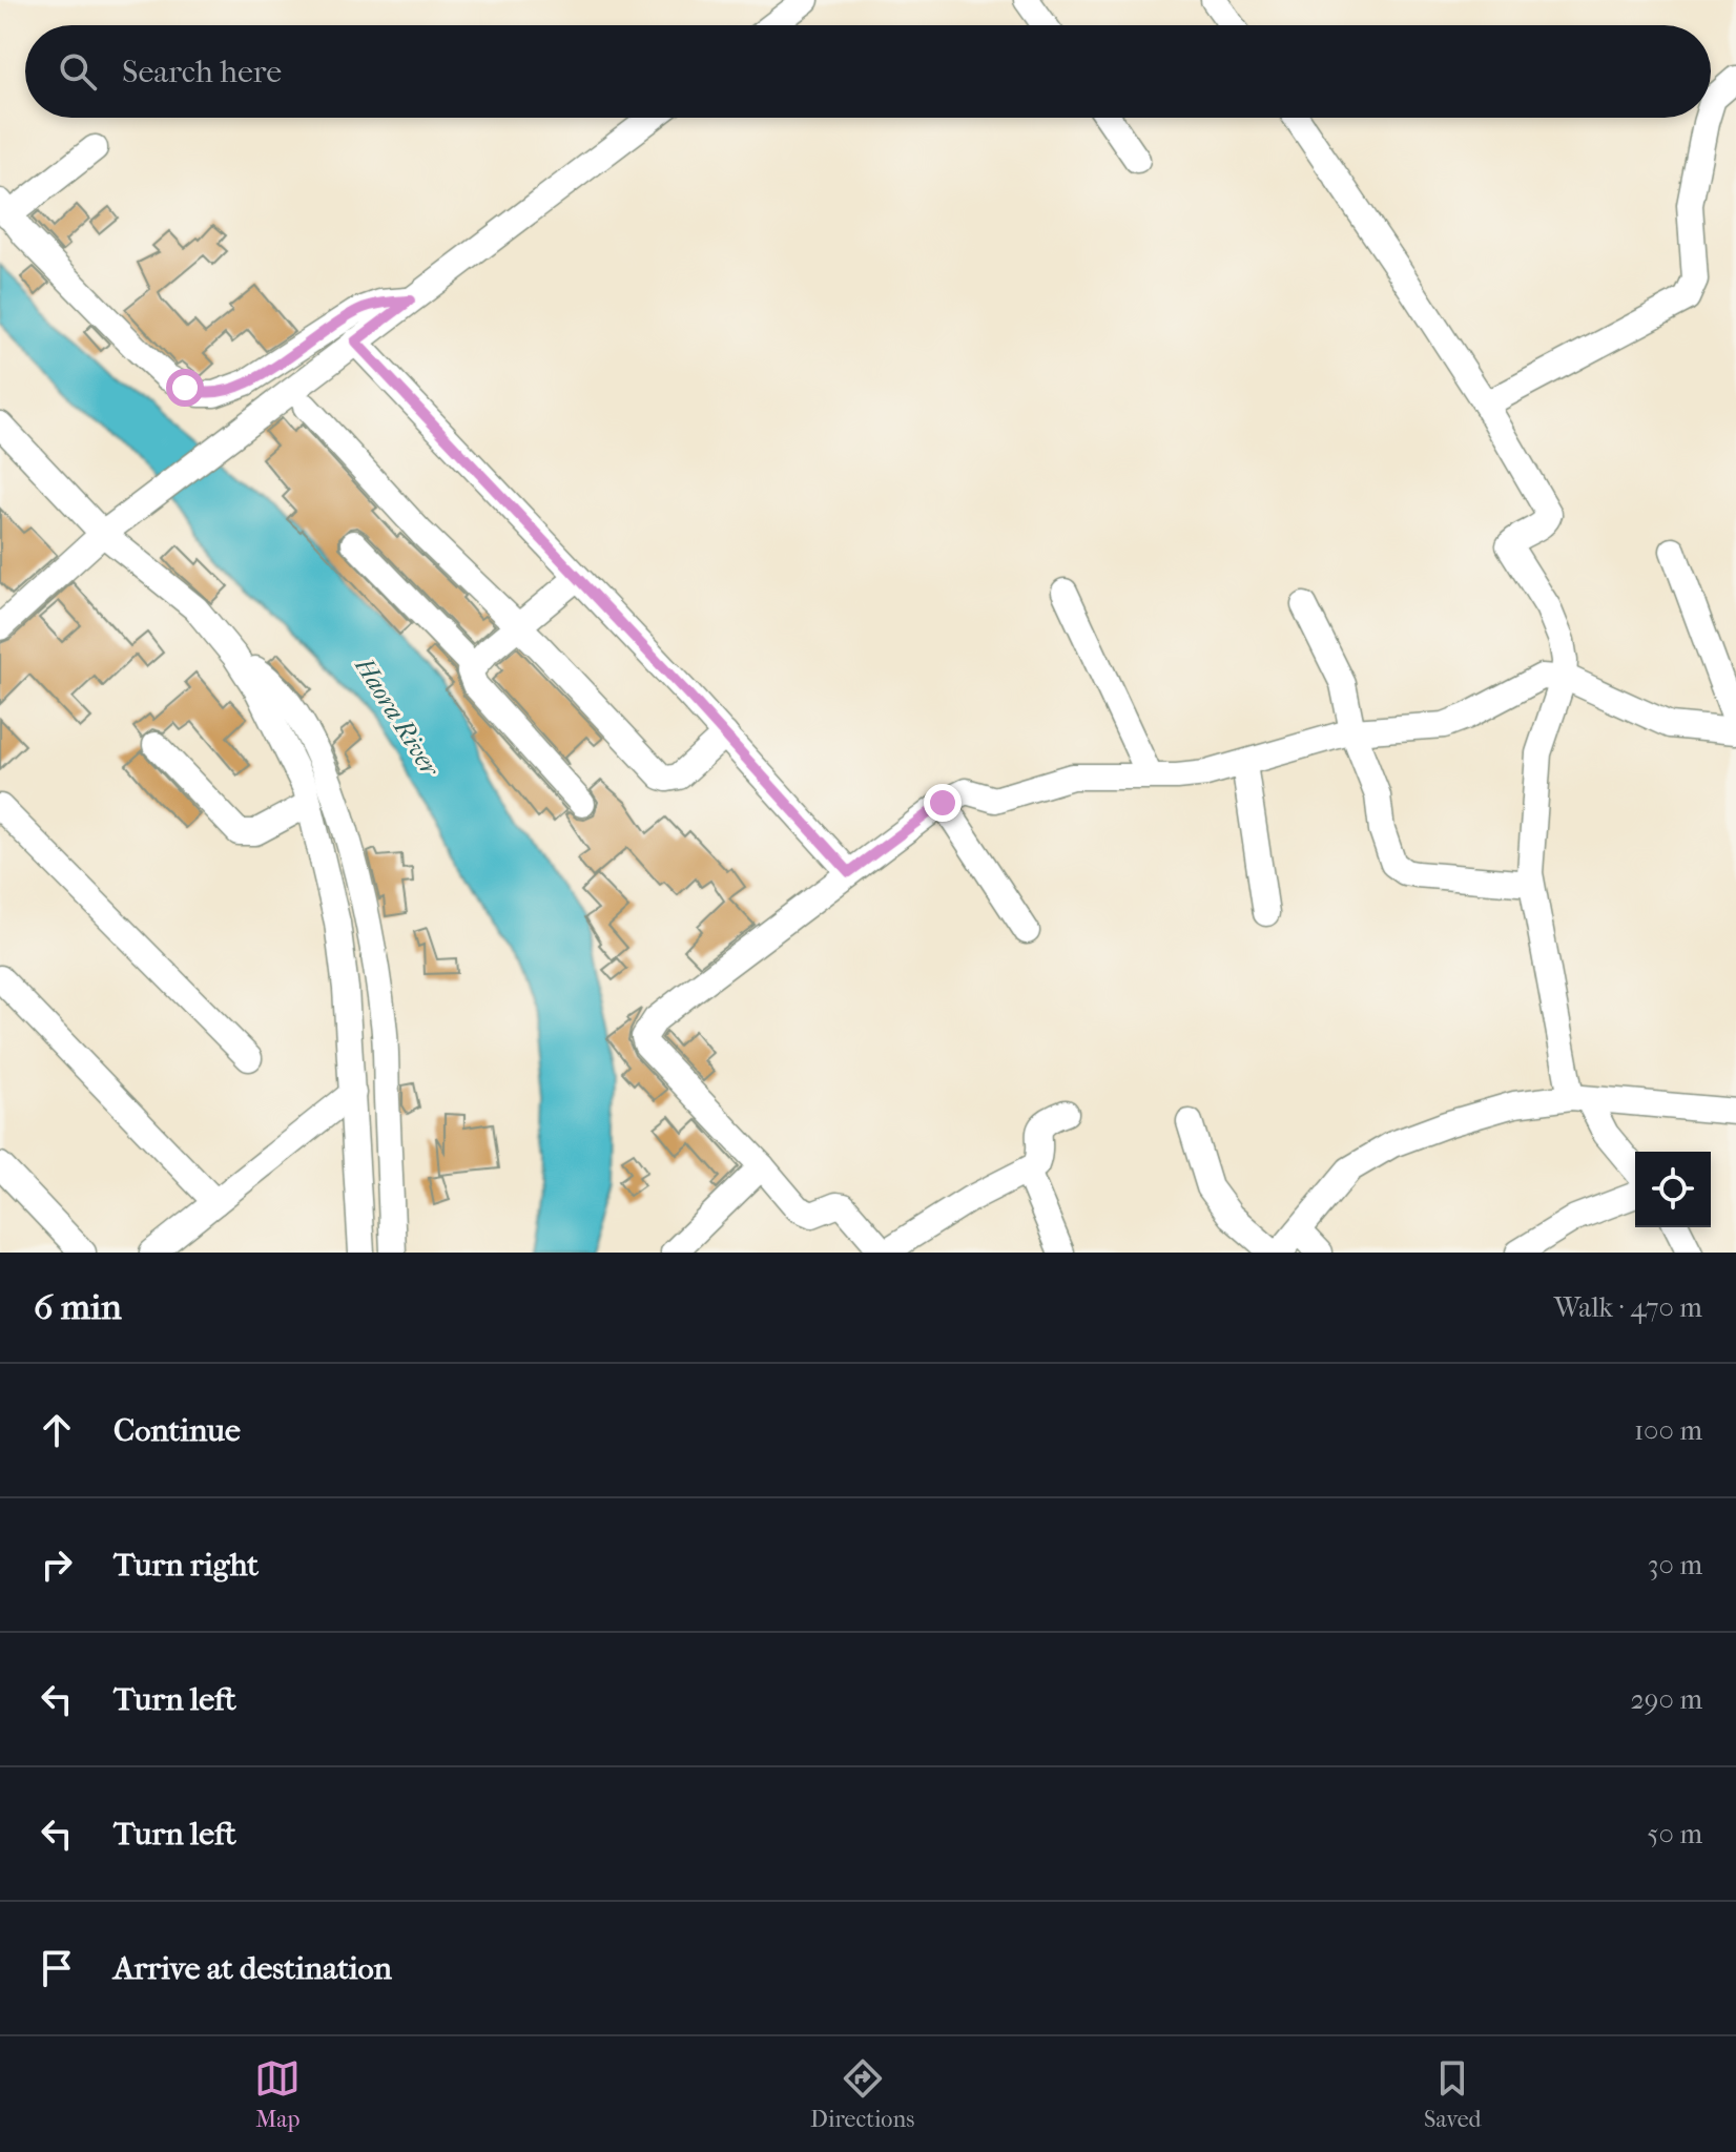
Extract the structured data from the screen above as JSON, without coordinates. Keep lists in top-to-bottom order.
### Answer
{
  "water": ["Haora River"],
  "page": {
    "search": "Search here",
    "heading": ["6 min", "Walk · 470 m"],
    "list": [
      ["Continue", "100 m"],
      ["Turn right", "30 m"],
      ["Turn left", "290 m"],
      ["Turn left", "50 m"],
      "Arrive at destination"
    ],
    "nav": ["Map", "Directions", "Saved"]
  }
}
